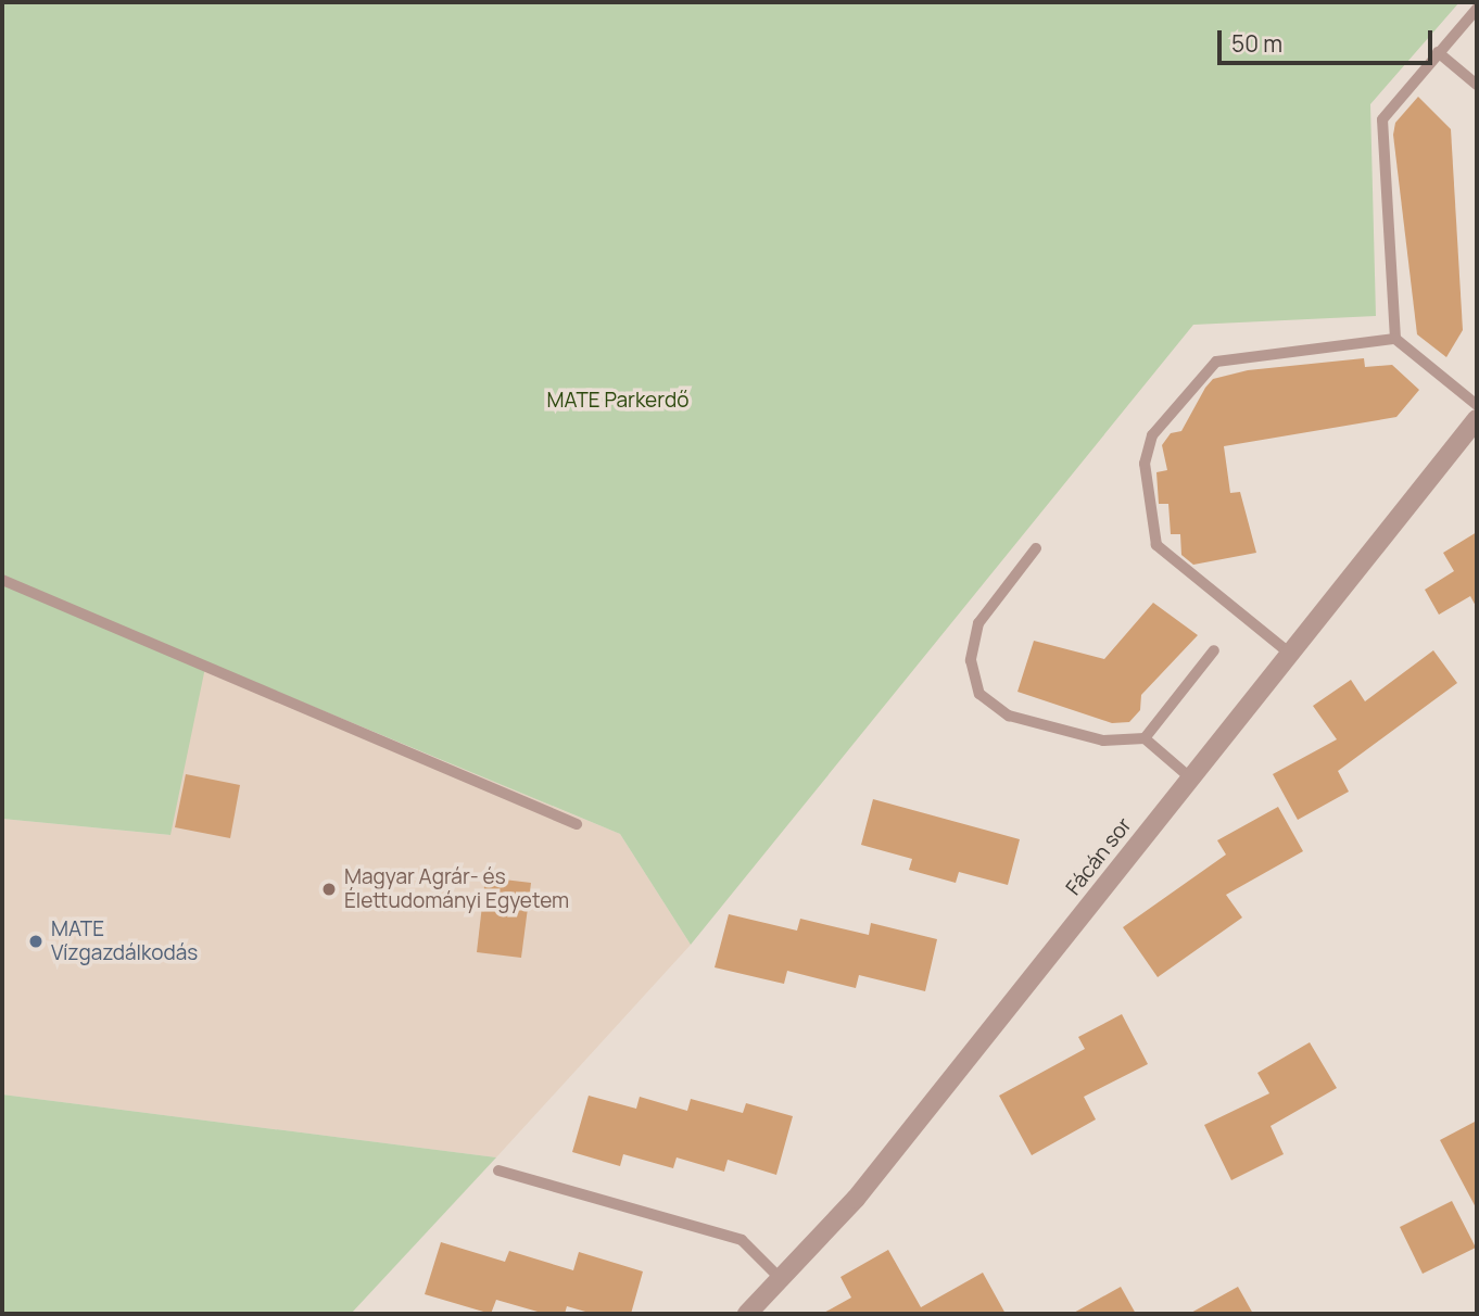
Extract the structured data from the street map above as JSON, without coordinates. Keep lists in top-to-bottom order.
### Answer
{
  "streets": {
    "street": ["Fácán sor"]
  },
  "parks": ["MATE Parkerdő"],
  "places": ["Magyar Agrár- és Élettudományi Egyetem", "MATE Vízgazdálkodás"],
  "scale_bar": "50 m"
}
